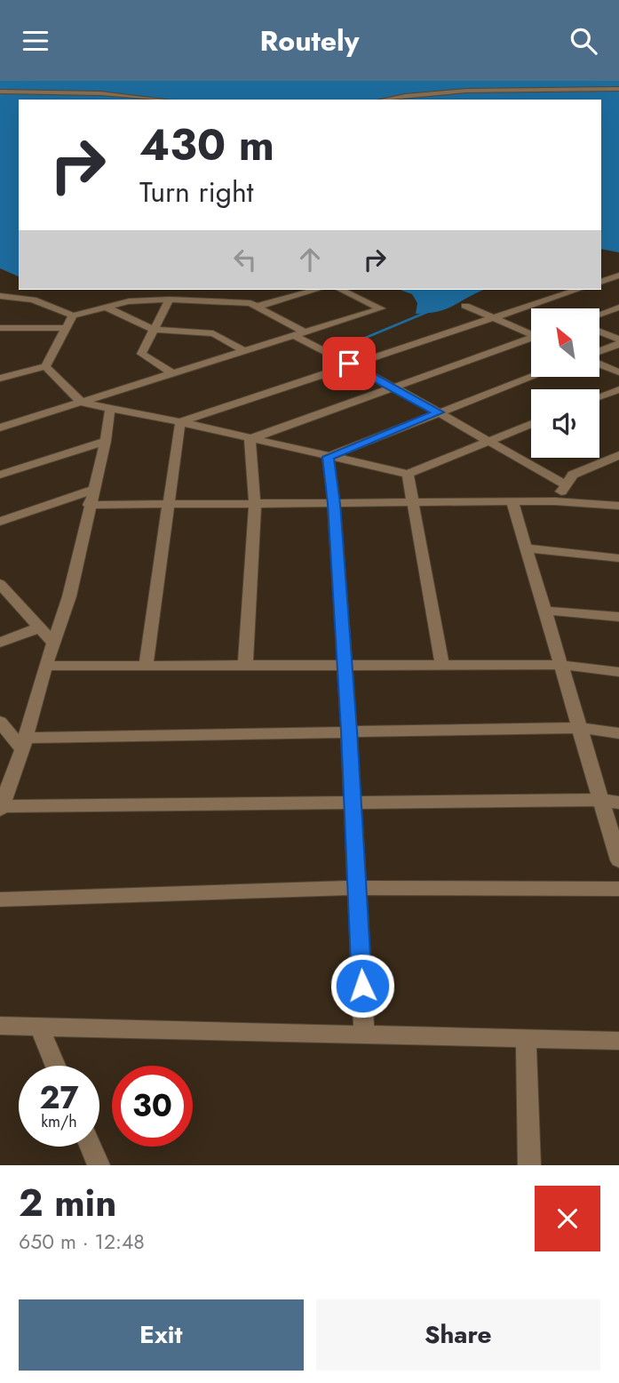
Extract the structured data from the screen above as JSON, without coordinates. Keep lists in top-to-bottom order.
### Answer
{
  "north": "top left",
  "page": {
    "header": "Routely",
    "turn": ["430 m", "Turn right"],
    "speed": "27 km/h",
    "limit": "30",
    "heading": ["2 min", "650 m · 12:48"],
    "buttons": ["Exit", "Share"]
  }
}
